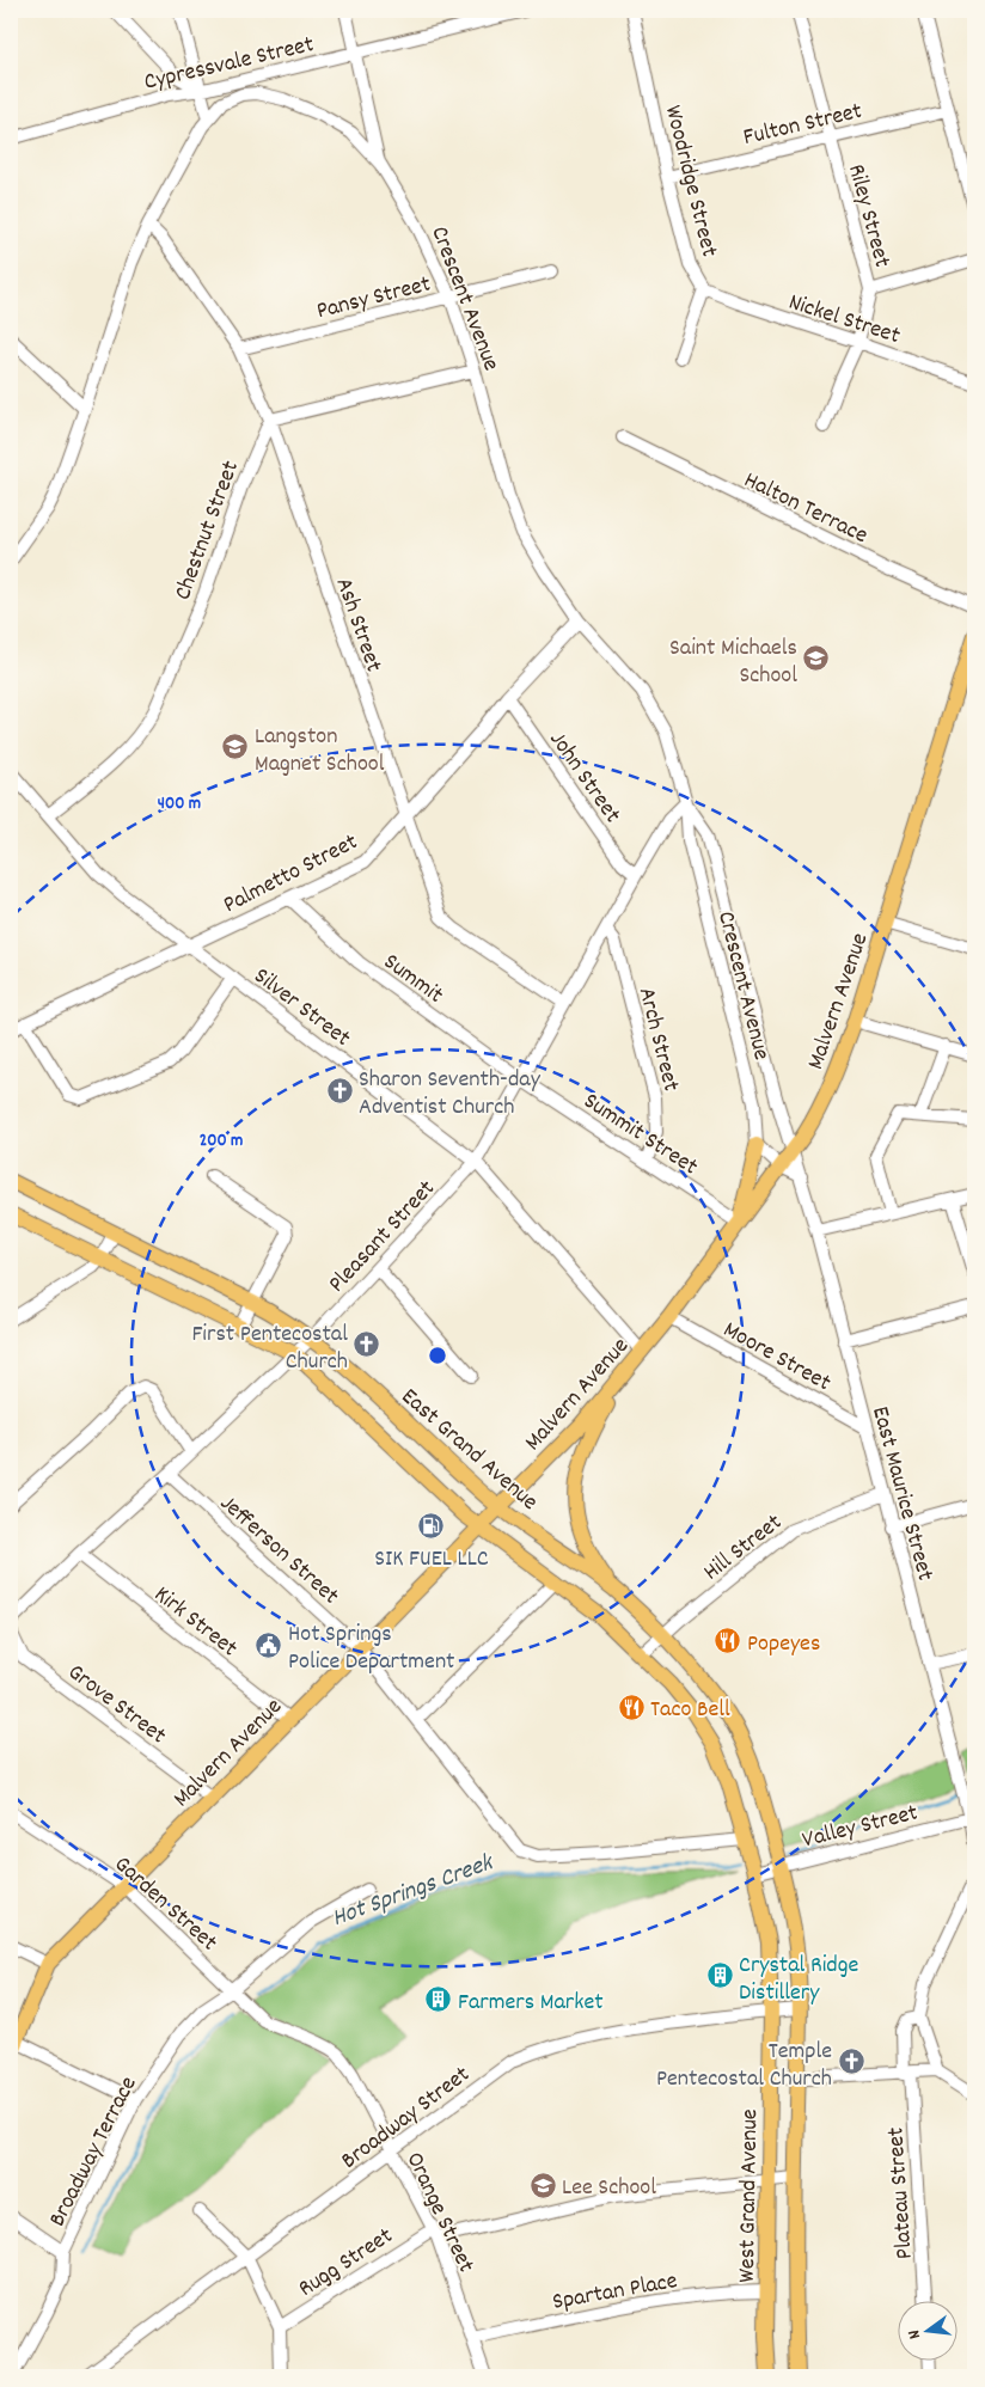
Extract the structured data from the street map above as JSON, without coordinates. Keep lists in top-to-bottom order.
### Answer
{
  "streets": {
    "main road": ["Malvern Avenue", "East Grand Avenue", "West Grand Avenue"],
    "street": [
      "Cypressvale Street",
      "Fulton Street",
      "Woodridge Street",
      "Riley Street",
      "Pansy Street",
      "Crescent Avenue",
      "Nickel Street",
      "Halton Terrace",
      "Chestnut Street",
      "Ash Street",
      "John Street",
      "Palmetto Street",
      "Summit",
      "Silver Street",
      "Arch Street",
      "Summit Street",
      "Pleasant Street",
      "Moore Street",
      "East Maurice Street",
      "Hill Street",
      "Jefferson Street",
      "Kirk Street",
      "Grove Street",
      "Valley Street",
      "Garden Street",
      "Broadway Street",
      "Broadway Terrace",
      "Plateau Street",
      "Orange Street",
      "Rugg Street",
      "Spartan Place"
    ]
  },
  "crossings": [
    ["Fulton Street", "Woodridge Street"],
    ["Fulton Street", "Riley Street"],
    ["Woodridge Street", "Nickel Street"],
    ["Riley Street", "Nickel Street"],
    ["Pansy Street", "Crescent Avenue"],
    ["Pansy Street", "Ash Street"],
    ["Crescent Avenue", "Ash Street"],
    ["Crescent Avenue", "Palmetto Street"],
    ["Crescent Avenue", "Malvern Avenue"],
    ["Crescent Avenue", "Pleasant Street"],
    ["Crescent Avenue", "East Maurice Street"],
    ["Chestnut Street", "Ash Street"],
    ["Chestnut Street", "Silver Street"],
    ["Ash Street", "Palmetto Street"],
    ["Ash Street", "Pleasant Street"],
    ["John Street", "Palmetto Street"],
    ["John Street", "Pleasant Street"],
    ["Palmetto Street", "Summit"],
    ["Palmetto Street", "Silver Street"],
    ["Summit", "Summit Street"],
    ["Summit", "Pleasant Street"],
    ["Malvern Avenue", "Silver Street"],
    ["Malvern Avenue", "Summit Street"],
    ["Malvern Avenue", "Moore Street"],
    ["Malvern Avenue", "East Grand Avenue"],
    ["Malvern Avenue", "East Maurice Street"],
    ["Malvern Avenue", "Jefferson Street"],
    ["Malvern Avenue", "Kirk Street"],
    ["Malvern Avenue", "Grove Street"],
    ["Malvern Avenue", "Garden Street"],
    ["Silver Street", "Pleasant Street"],
    ["Arch Street", "Summit Street"],
    ["Arch Street", "Pleasant Street"],
    ["Summit Street", "Pleasant Street"],
    ["Pleasant Street", "East Grand Avenue"],
    ["Pleasant Street", "Jefferson Street"],
    ["Pleasant Street", "Kirk Street"],
    ["Moore Street", "East Maurice Street"],
    ["East Grand Avenue", "Hill Street"],
    ["East Grand Avenue", "Valley Street"],
    ["East Grand Avenue", "West Grand Avenue"],
    ["East Maurice Street", "Hill Street"],
    ["East Maurice Street", "Valley Street"],
    ["Jefferson Street", "West Grand Avenue"],
    ["Valley Street", "West Grand Avenue"],
    ["Garden Street", "Broadway Terrace"],
    ["Garden Street", "Orange Street"],
    ["Broadway Street", "West Grand Avenue"],
    ["Broadway Street", "Orange Street"],
    ["Broadway Terrace", "Orange Street"],
    ["West Grand Avenue", "Rugg Street"],
    ["West Grand Avenue", "Spartan Place"],
    ["Orange Street", "Rugg Street"],
    ["Orange Street", "Spartan Place"]
  ],
  "water": ["Hot Springs Creek"],
  "places": {
    "school or university": ["Saint Michaels School", "Langston Magnet School", "Lee School"],
    "church": ["Sharon Seventh-day Adventist Church", "First Pentecostal Church", "Temple Pentecostal Church"],
    "fuel station": ["SIK FUEL LLC"],
    "restaurant": ["Popeyes", "Taco Bell"],
    "public building": ["Hot Springs Police Department"],
    "building": ["Crystal Ridge Distillery", "Farmers Market"]
  },
  "north": "left",
  "rings": ["400 m", "200 m"]
}
